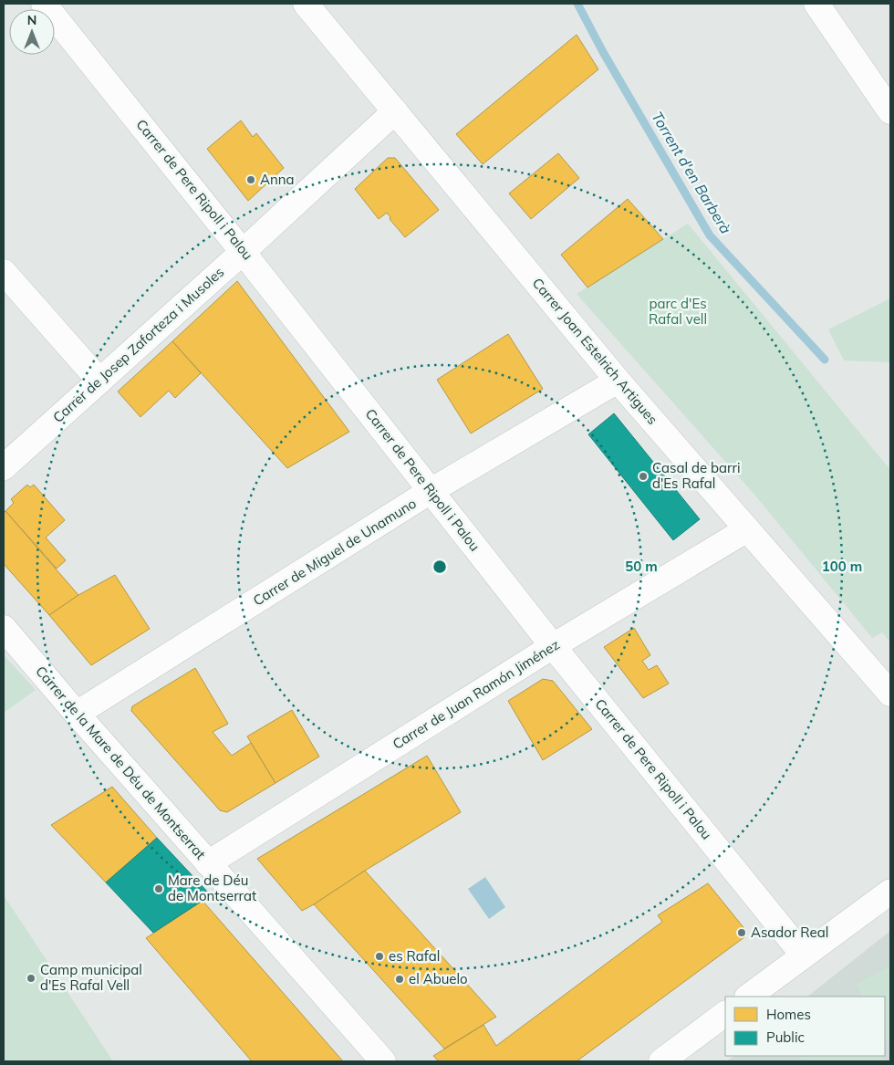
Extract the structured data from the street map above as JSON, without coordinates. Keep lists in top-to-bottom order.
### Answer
{
  "streets": {
    "street": [
      "Carrer de Pere Ripoll i Palou",
      "Carrer de Josep Zaforteza i Musoles",
      "Carrer Joan Estelrich Artigues",
      "Carrer de Miguel de Unamuno",
      "Carrer de Juan Ramón Jiménez",
      "Carrer de la Mare de Déu de Montserrat"
    ]
  },
  "crossings": [
    ["Carrer de Pere Ripoll i Palou", "Carrer de Josep Zaforteza i Musoles"],
    ["Carrer de Pere Ripoll i Palou", "Carrer de Miguel de Unamuno"],
    ["Carrer de Pere Ripoll i Palou", "Carrer de Juan Ramón Jiménez"],
    ["Carrer de Josep Zaforteza i Musoles", "Carrer Joan Estelrich Artigues"],
    ["Carrer Joan Estelrich Artigues", "Carrer de Miguel de Unamuno"],
    ["Carrer Joan Estelrich Artigues", "Carrer de Juan Ramón Jiménez"],
    ["Carrer de Miguel de Unamuno", "Carrer de la Mare de Déu de Montserrat"],
    ["Carrer de Juan Ramón Jiménez", "Carrer de la Mare de Déu de Montserrat"]
  ],
  "water": ["Torrent d'en Barberà"],
  "parks": ["parc d'Es Rafal vell"],
  "places": [
    "Anna",
    "Casal de barri d'Es Rafal",
    "Mare de Déu de Montserrat",
    "Asador Real",
    "es Rafal",
    "Camp municipal d'Es Rafal Vell",
    "el Abuelo"
  ],
  "legend": ["Homes", "Public"],
  "north": "top",
  "rings": ["50 m", "100 m"]
}
